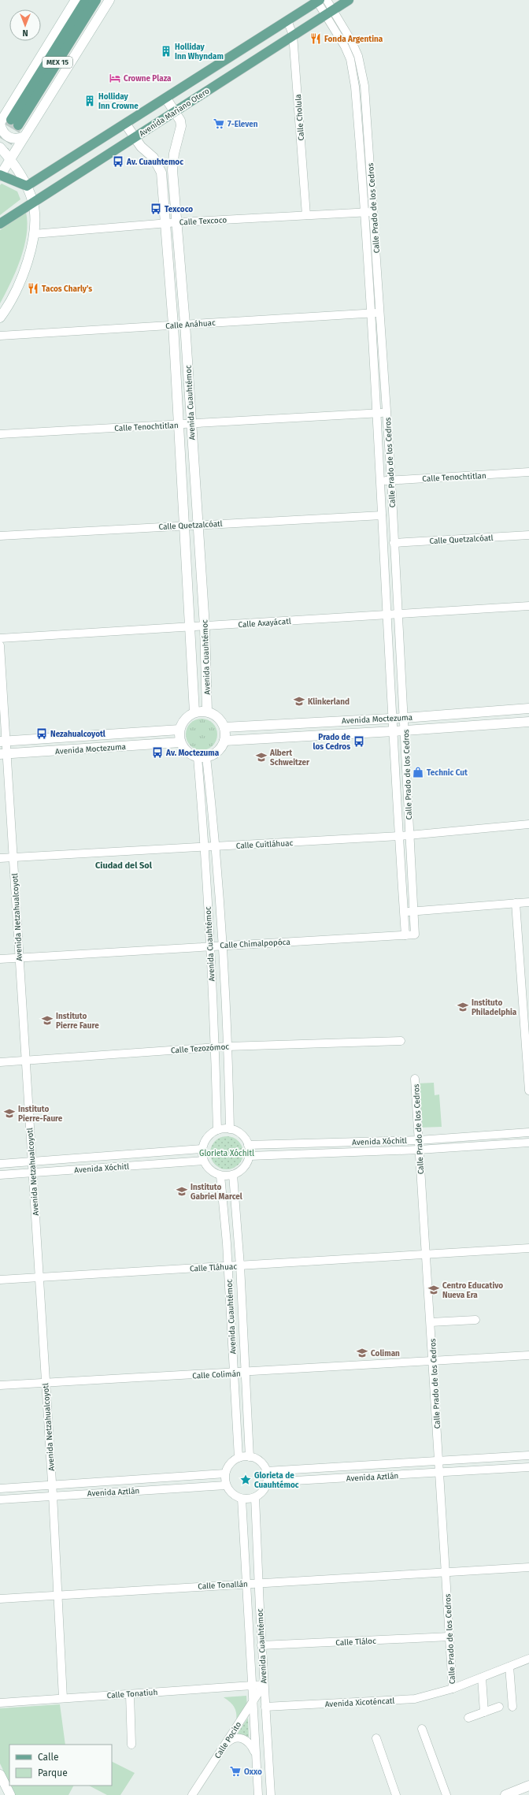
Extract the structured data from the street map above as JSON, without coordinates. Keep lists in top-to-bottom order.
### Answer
{
  "streets": {
    "main road": ["MEX 15", "Avenida Mariano Otero"],
    "street": [
      "Calle Cholula",
      "Calle Prado de los Cedros",
      "Calle Texcoco",
      "Calle Anáhuac",
      "Avenida Cuauhtémoc",
      "Calle Tenochtitlan",
      "Calle Quetzalcóatl",
      "Calle Axayácatl",
      "Avenida Moctezuma",
      "Calle Cuitláhuac",
      "Avenida Netzahualcoyotl",
      "Calle Chimalpopóca",
      "Calle Tezozómoc",
      "Avenida Xóchitl",
      "Calle Tláhuac",
      "Calle Colimán",
      "Avenida Aztlán",
      "Calle Tonallán",
      "Calle Tláloc",
      "Calle Tonatiuh",
      "Avenida Xicoténcatl",
      "Calle Pocito"
    ]
  },
  "crossings": [
    ["Avenida Mariano Otero", "Calle Cholula"],
    ["Avenida Mariano Otero", "Calle Prado de los Cedros"],
    ["Avenida Mariano Otero", "Avenida Cuauhtémoc"],
    ["Calle Cholula", "Calle Texcoco"],
    ["Calle Prado de los Cedros", "Calle Texcoco"],
    ["Calle Prado de los Cedros", "Calle Anáhuac"],
    ["Calle Prado de los Cedros", "Calle Tenochtitlan"],
    ["Calle Prado de los Cedros", "Calle Quetzalcóatl"],
    ["Calle Prado de los Cedros", "Calle Axayácatl"],
    ["Calle Prado de los Cedros", "Avenida Moctezuma"],
    ["Calle Prado de los Cedros", "Calle Cuitláhuac"],
    ["Calle Prado de los Cedros", "Calle Chimalpopóca"],
    ["Calle Prado de los Cedros", "Avenida Xóchitl"],
    ["Calle Prado de los Cedros", "Calle Tláhuac"],
    ["Calle Prado de los Cedros", "Calle Colimán"],
    ["Calle Prado de los Cedros", "Avenida Aztlán"],
    ["Calle Prado de los Cedros", "Calle Tonallán"],
    ["Calle Prado de los Cedros", "Calle Tláloc"],
    ["Calle Prado de los Cedros", "Avenida Xicoténcatl"],
    ["Calle Texcoco", "Avenida Cuauhtémoc"],
    ["Calle Anáhuac", "Avenida Cuauhtémoc"],
    ["Avenida Cuauhtémoc", "Calle Tenochtitlan"],
    ["Avenida Cuauhtémoc", "Calle Quetzalcóatl"],
    ["Avenida Cuauhtémoc", "Calle Axayácatl"],
    ["Avenida Cuauhtémoc", "Avenida Moctezuma"],
    ["Avenida Cuauhtémoc", "Calle Cuitláhuac"],
    ["Avenida Cuauhtémoc", "Calle Chimalpopóca"],
    ["Avenida Cuauhtémoc", "Calle Tezozómoc"],
    ["Avenida Cuauhtémoc", "Avenida Xóchitl"],
    ["Avenida Cuauhtémoc", "Calle Tláhuac"],
    ["Avenida Cuauhtémoc", "Calle Colimán"],
    ["Avenida Cuauhtémoc", "Avenida Aztlán"],
    ["Avenida Cuauhtémoc", "Calle Tonallán"],
    ["Avenida Cuauhtémoc", "Calle Tláloc"],
    ["Avenida Cuauhtémoc", "Calle Tonatiuh"],
    ["Avenida Cuauhtémoc", "Avenida Xicoténcatl"],
    ["Avenida Cuauhtémoc", "Calle Pocito"],
    ["Avenida Moctezuma", "Avenida Netzahualcoyotl"],
    ["Calle Cuitláhuac", "Avenida Netzahualcoyotl"],
    ["Avenida Netzahualcoyotl", "Calle Chimalpopóca"],
    ["Avenida Netzahualcoyotl", "Calle Tezozómoc"],
    ["Avenida Netzahualcoyotl", "Avenida Xóchitl"],
    ["Avenida Netzahualcoyotl", "Calle Tláhuac"],
    ["Avenida Netzahualcoyotl", "Calle Colimán"],
    ["Avenida Netzahualcoyotl", "Avenida Aztlán"],
    ["Avenida Netzahualcoyotl", "Calle Tonallán"],
    ["Avenida Netzahualcoyotl", "Calle Tonatiuh"],
    ["Calle Tonatiuh", "Calle Pocito"]
  ],
  "districts": ["Ciudad del Sol"],
  "parks": ["Glorieta Xóchitl"],
  "places": {
    "restaurant": ["Fonda Argentina", "Tacos Charly's"],
    "building": ["Holliday Inn Whyndam", "Holliday Inn Crowne"],
    "hotel": ["Crowne Plaza"],
    "supermarket": ["7-Eleven", "Oxxo"],
    "bus stop": [
      "Av. Cuauhtemoc",
      "Texcoco",
      "Nezahualcoyotl",
      "Prado de los Cedros",
      "Av. Moctezuma"
    ],
    "school or university": [
      "Klinkerland",
      "Albert Schweitzer",
      "Instituto Philadelphia",
      "Instituto Pierre Faure",
      "Instituto Pierre-Faure",
      "Instituto Gabriel Marcel",
      "Centro Educativo Nueva Era",
      "Coliman"
    ],
    "shop": ["Technic Cut"],
    "place": ["Glorieta de Cuauhtémoc"]
  },
  "legend": ["Calle", "Parque"],
  "north": "bottom"
}
